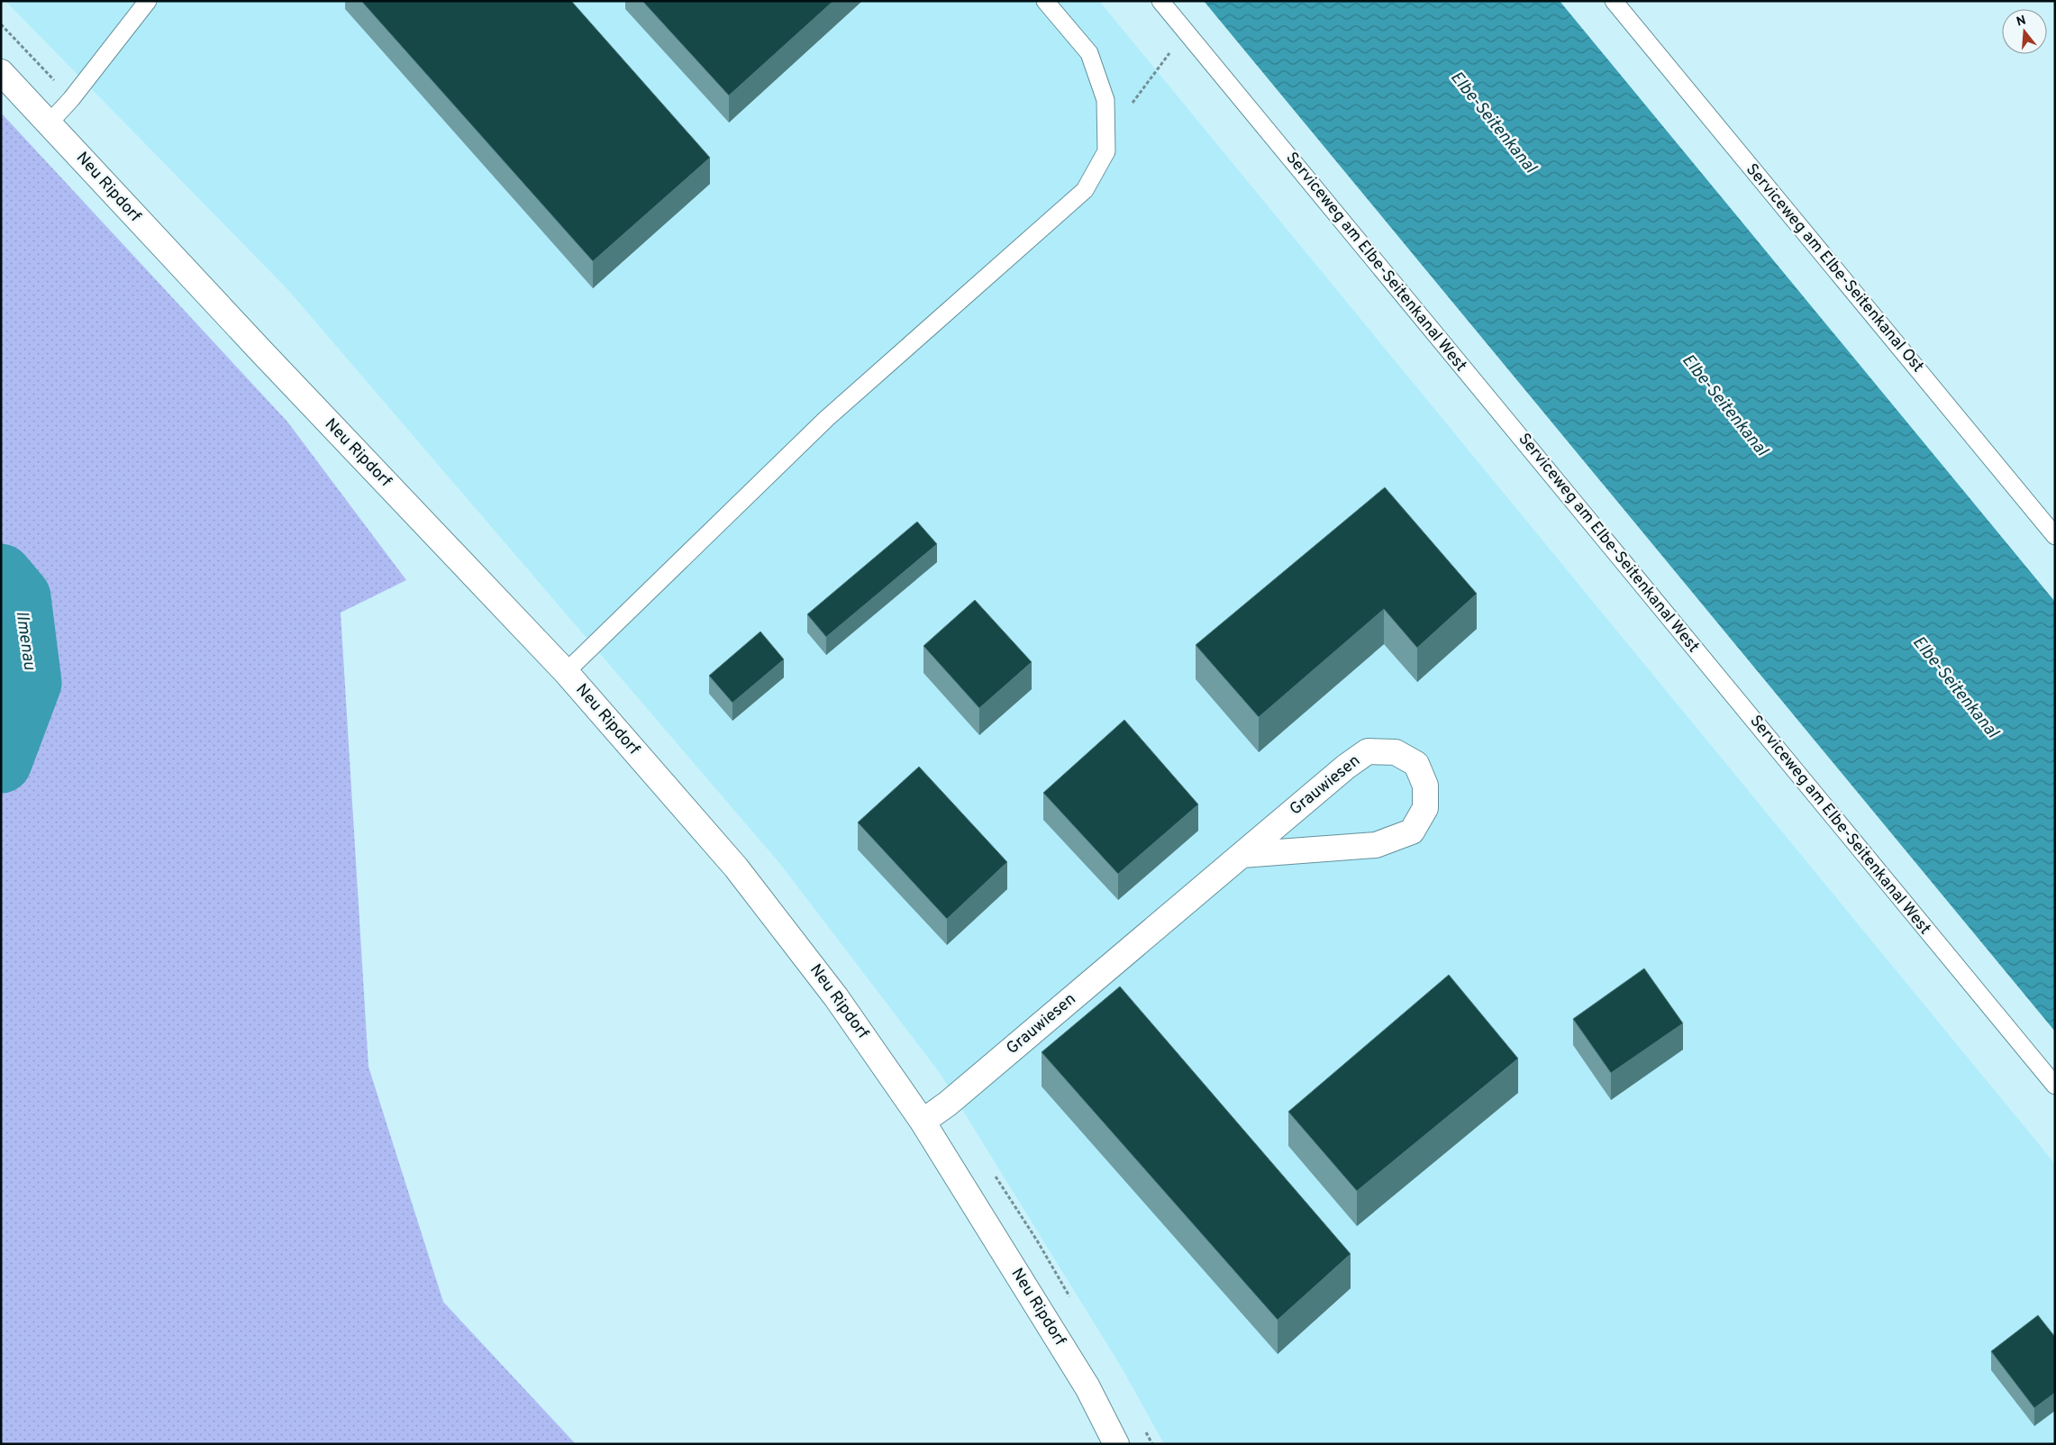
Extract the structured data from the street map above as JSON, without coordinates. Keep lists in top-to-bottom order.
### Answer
{
  "streets": {
    "street": ["Neu Ripdorf", "Grauwiesen"],
    "lane": ["Serviceweg am Elbe-Seitenkanal West", "Serviceweg am Elbe-Seitenkanal Ost"]
  },
  "crossings": [
    ["Neu Ripdorf", "Grauwiesen"]
  ],
  "water": ["Elbe-Seitenkanal", "Ilmenau"],
  "north": "top"
}
